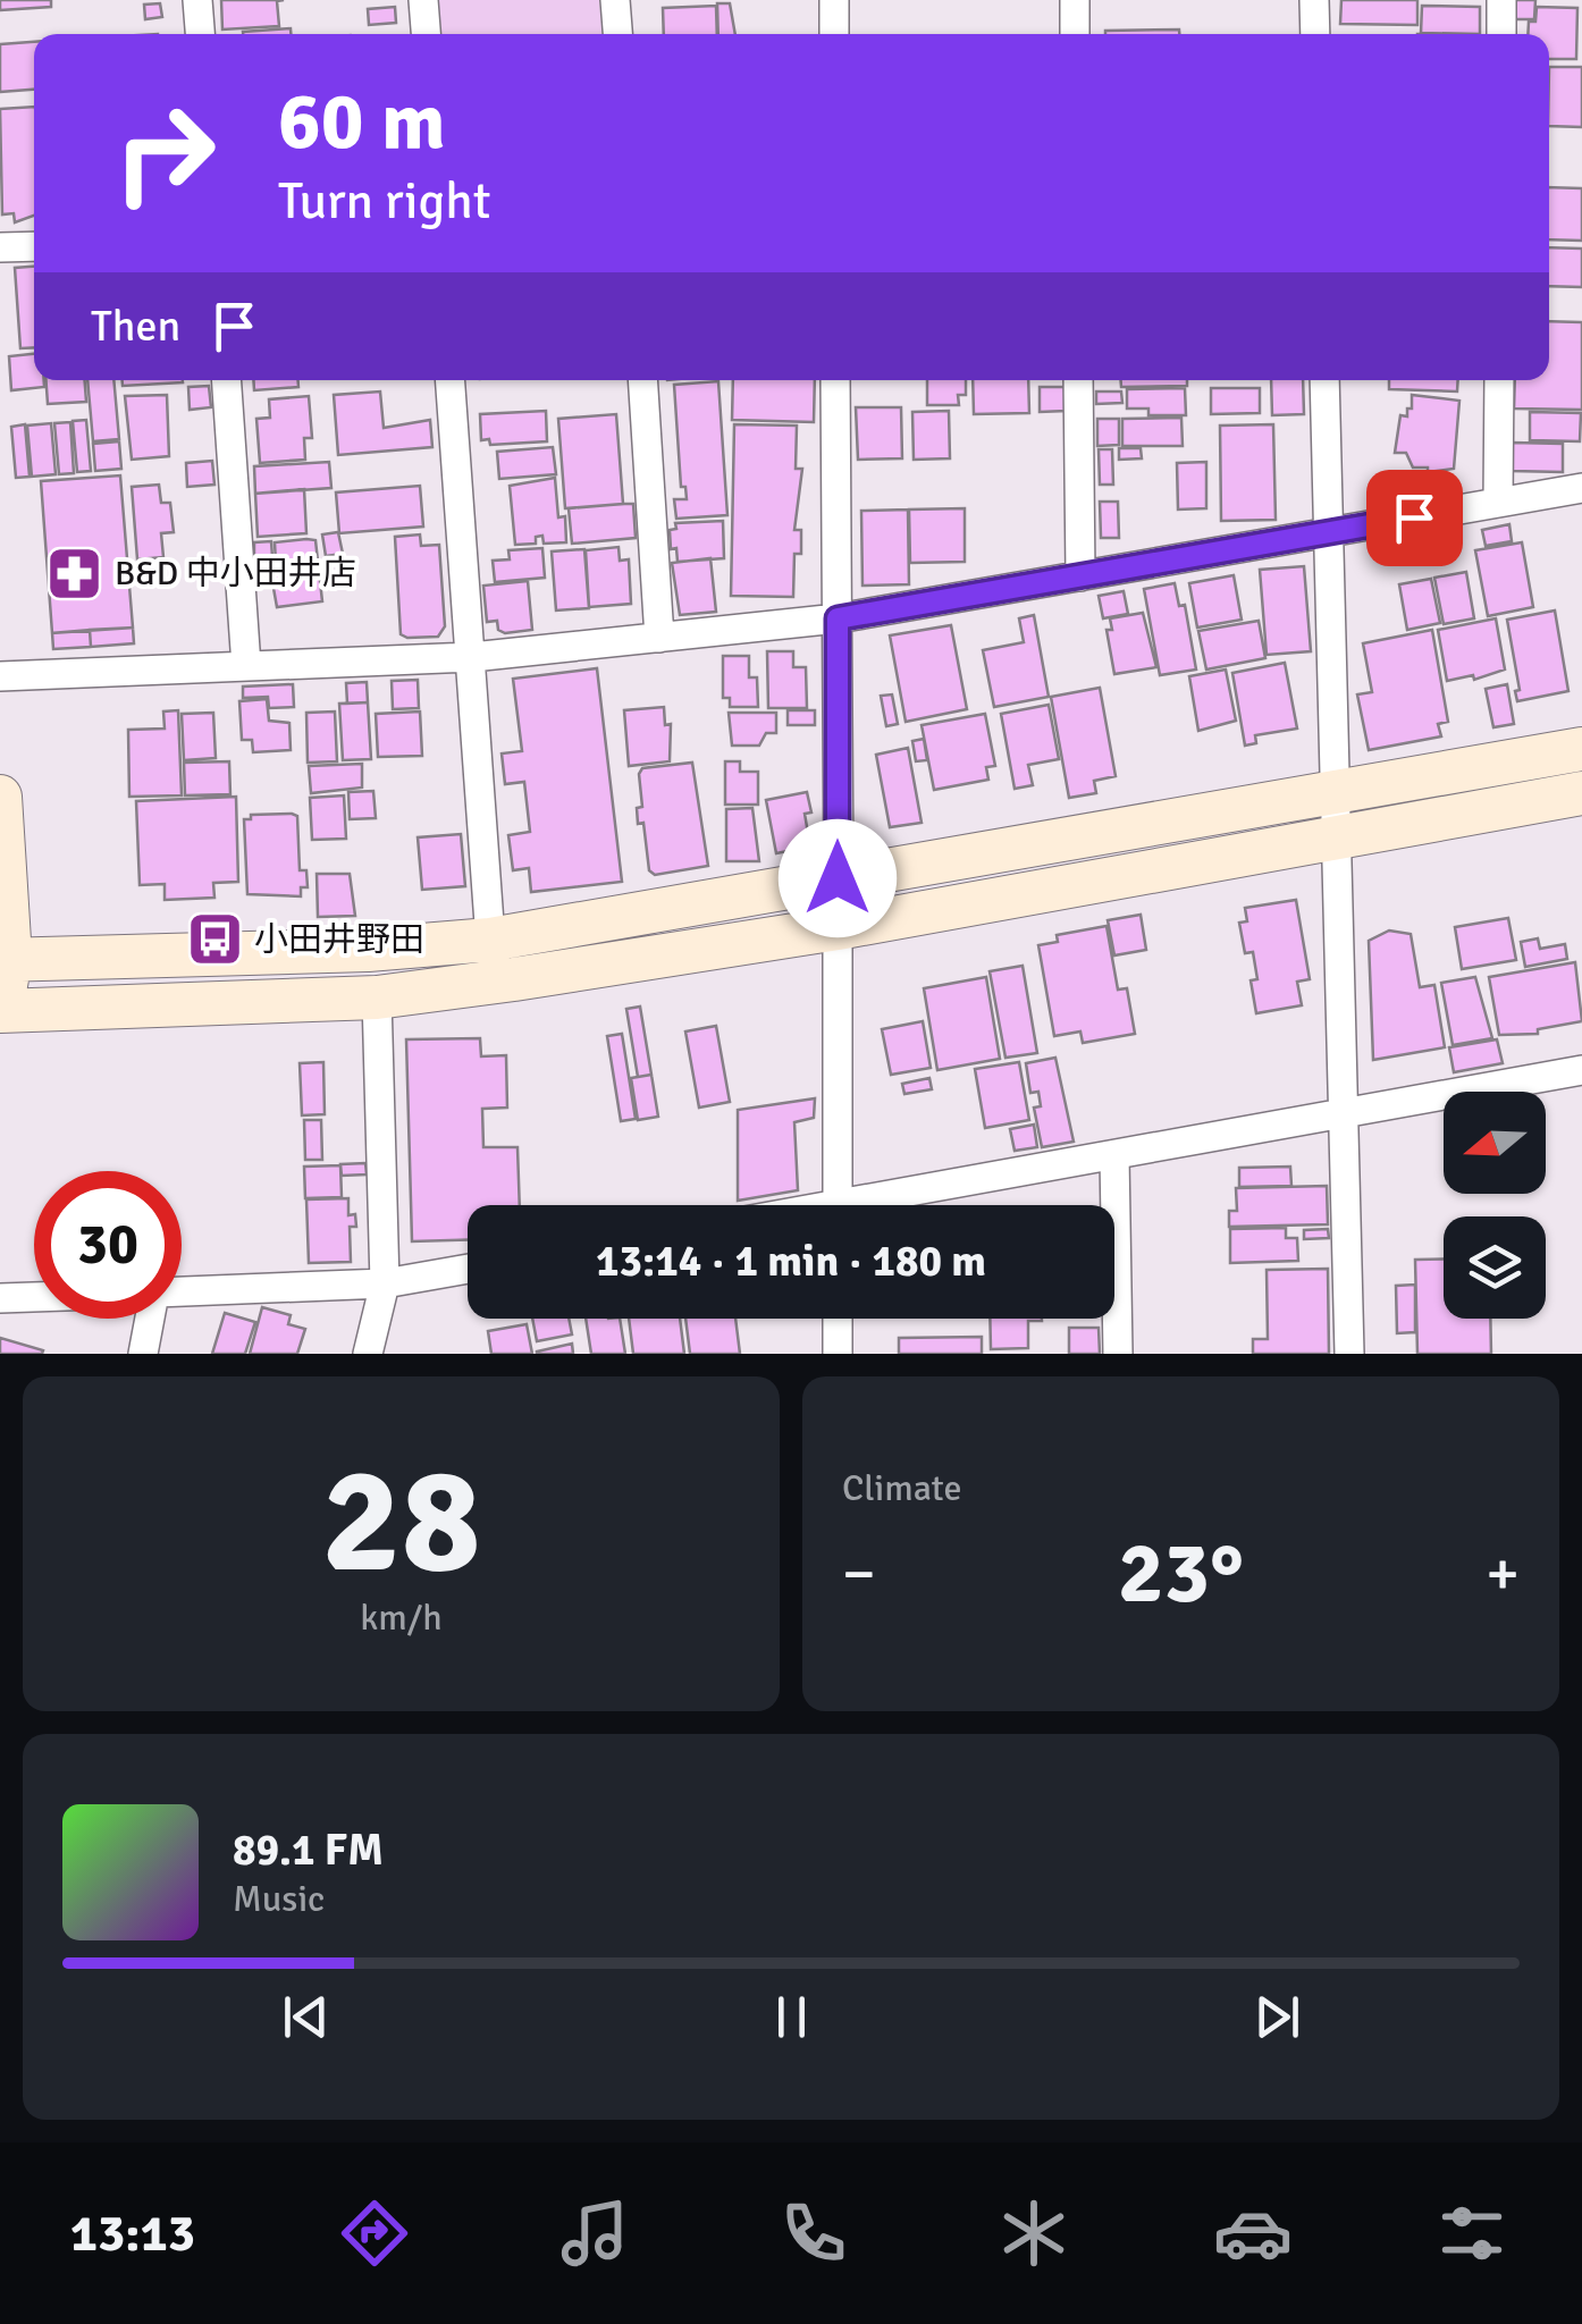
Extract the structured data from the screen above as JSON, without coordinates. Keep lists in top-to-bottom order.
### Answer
{
  "places": {
    "pharmacy": ["B&D 中小田井店"],
    "bus stop": ["小田井野田"]
  },
  "north": "left",
  "page": {
    "turn": ["60 m", "Turn right"],
    "then": "Then",
    "limit": "30",
    "trip": "13:14 · 1 min · 180 m",
    "tile": [
      ["28", "km/h"],
      "Climate"
    ],
    "heat": ["−", "23°", "+"],
    "song": ["89.1 FM", "Music"],
    "tabs": "13:13"
  }
}
